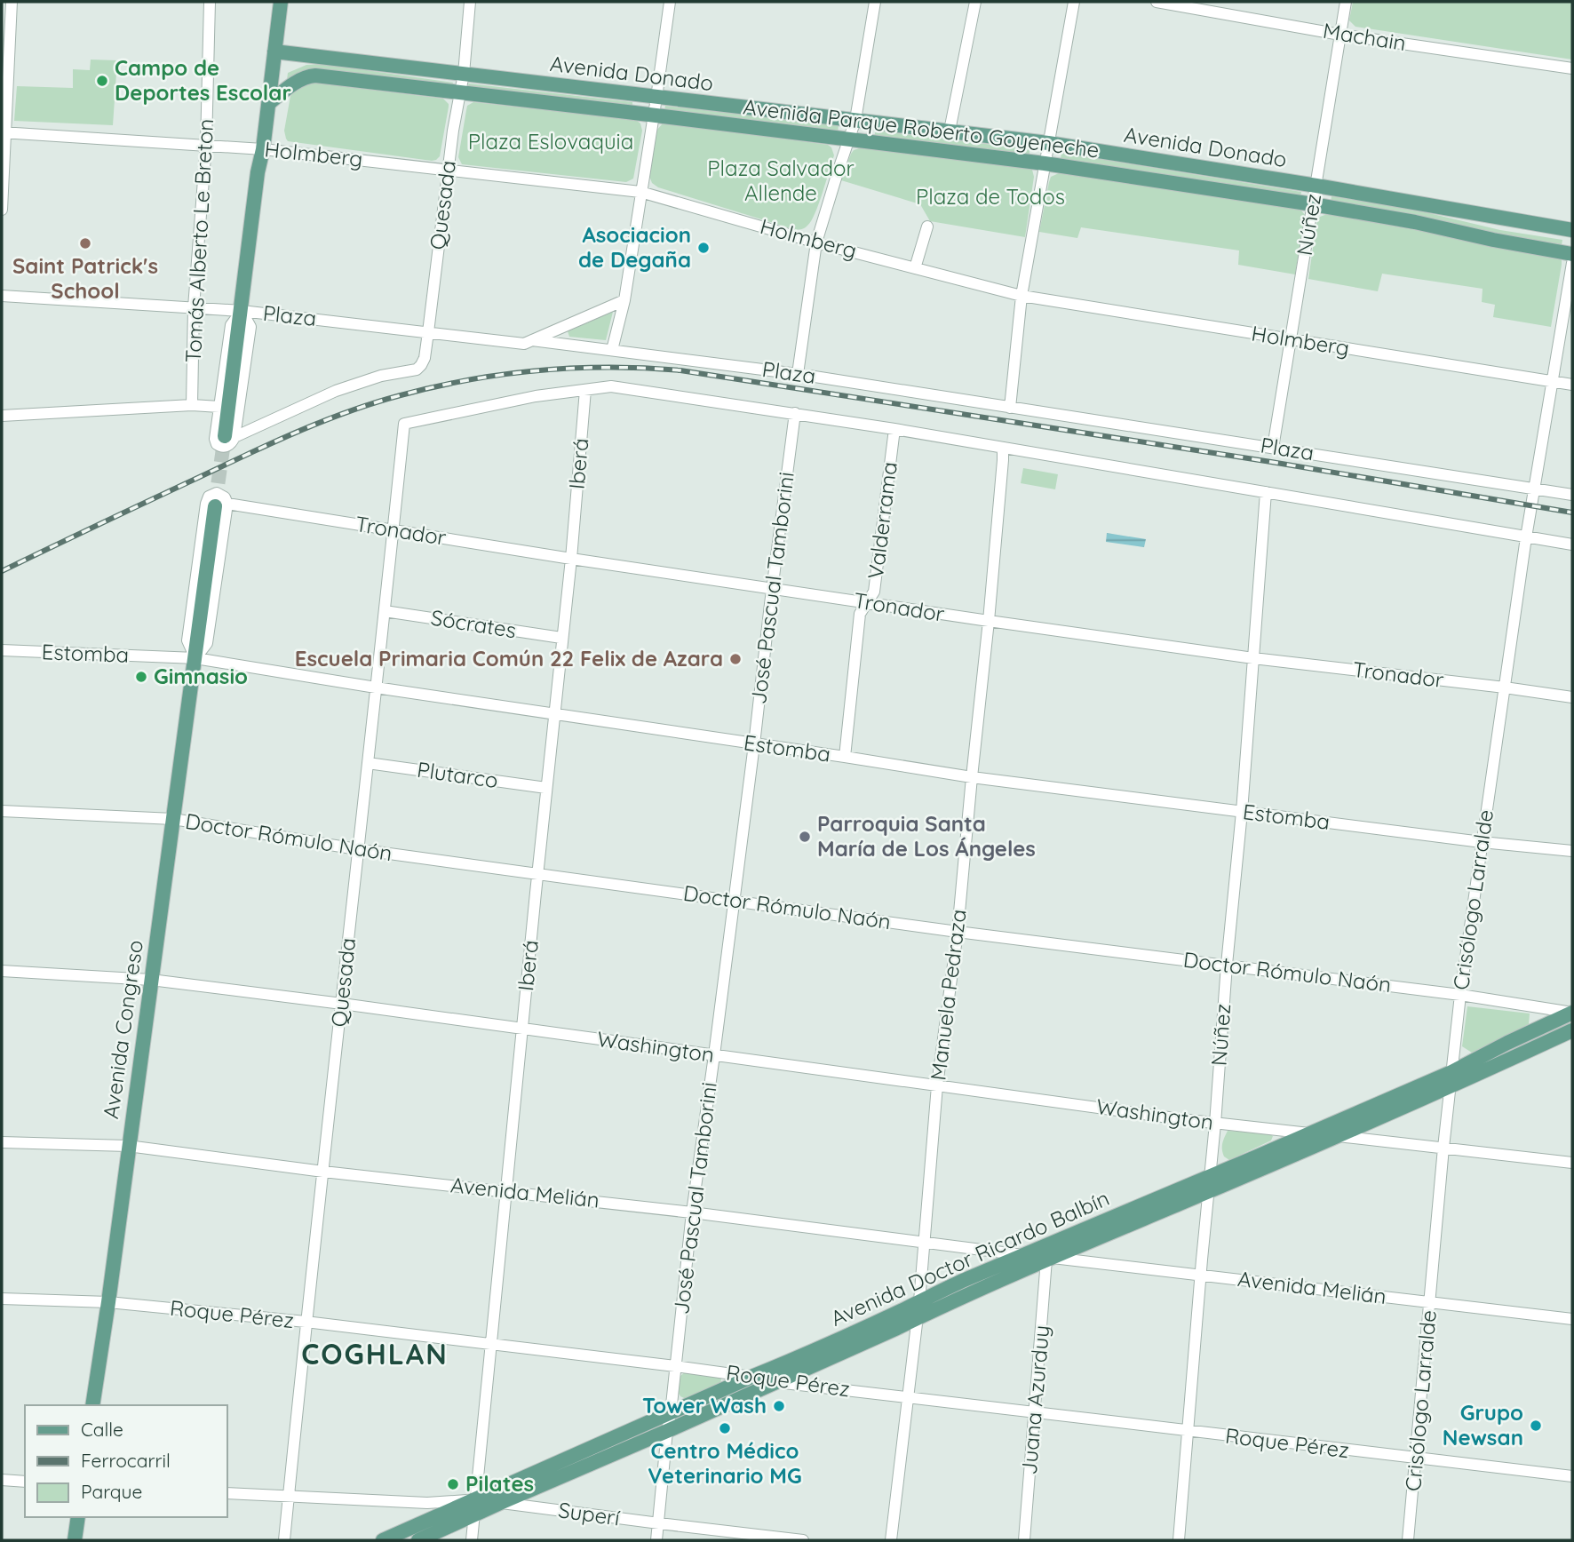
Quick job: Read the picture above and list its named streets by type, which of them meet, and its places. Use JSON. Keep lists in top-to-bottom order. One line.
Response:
{"streets":{"main road":["Avenida Donado","Avenida Parque Roberto Goyeneche","Avenida Congreso","Avenida Doctor Ricardo Balbín"],"street":["Machain","Holmberg","Quesada","Núñez","Tomás Alberto Le Breton","Plaza","Iberá","Valderrama","Tronador","José Pascual Tamborini","Sócrates","Estomba","Plutarco","Doctor Rómulo Naón","Crisólogo Larralde","Manuela Pedraza","Washington","Avenida Melián","Roque Pérez","Juana Azurduy","Superí"]},"crossings":[["Machain","Núñez"],["Avenida Donado","Quesada"],["Avenida Donado","Núñez"],["Avenida Parque Roberto Goyeneche","Quesada"],["Avenida Parque Roberto Goyeneche","Núñez"],["Holmberg","Quesada"],["Holmberg","Núñez"],["Holmberg","Tomás Alberto Le Breton"],["Holmberg","Crisólogo Larralde"],["Quesada","Plaza"],["Quesada","Tronador"],["Quesada","Sócrates"],["Quesada","Estomba"],["Quesada","Plutarco"],["Quesada","Doctor Rómulo Naón"],["Quesada","Washington"],["Quesada","Avenida Melián"],["Quesada","Roque Pérez"],["Quesada","Superí"],["Núñez","Plaza"],["Núñez","Tronador"],["Núñez","Estomba"],["Núñez","Doctor Rómulo Naón"],["Núñez","Washington"],["Núñez","Avenida Melián"],["Núñez","Avenida Doctor Ricardo Balbín"],["Núñez","Roque Pérez"],["Tomás Alberto Le Breton","Plaza"],["Plaza","Iberá"],["Plaza","Valderrama"],["Plaza","José Pascual Tamborini"],["Plaza","Crisólogo Larralde"],["Plaza","Manuela Pedraza"],["Iberá","Tronador"],["Iberá","Sócrates"],["Iberá","Estomba"],["Iberá","Plutarco"],["Iberá","Doctor Rómulo Naón"],["Iberá","Washington"],["Iberá","Avenida Melián"],["Iberá","Avenida Doctor Ricardo Balbín"],["Iberá","Roque Pérez"],["Iberá","Superí"],["Valderrama","Tronador"],["Valderrama","Estomba"],["Tronador","José Pascual Tamborini"],["Tronador","Crisólogo Larralde"],["Tronador","Manuela Pedraza"],["Tronador","Avenida Congreso"],["José Pascual Tamborini","Estomba"],["José Pascual Tamborini","Doctor Rómulo Naón"],["José Pascual Tamborini","Washington"],["José Pascual Tamborini","Avenida Melián"],["José Pascual Tamborini","Avenida Doctor Ricardo Balbín"],["José Pascual Tamborini","Roque Pérez"],["José Pascual Tamborini","Superí"],["Estomba","Crisólogo Larralde"],["Estomba","Manuela Pedraza"],["Estomba","Avenida Congreso"],["Doctor Rómulo Naón","Crisólogo Larralde"],["Doctor Rómulo Naón","Manuela Pedraza"],["Doctor Rómulo Naón","Avenida Congreso"],["Doctor Rómulo Naón","Avenida Doctor Ricardo Balbín"],["Crisólogo Larralde","Avenida Melián"],["Crisólogo Larralde","Avenida Doctor Ricardo Balbín"],["Crisólogo Larralde","Roque Pérez"],["Manuela Pedraza","Washington"],["Manuela Pedraza","Avenida Melián"],["Manuela Pedraza","Avenida Doctor Ricardo Balbín"],["Manuela Pedraza","Roque Pérez"],["Avenida Congreso","Washington"],["Avenida Congreso","Avenida Melián"],["Avenida Congreso","Roque Pérez"],["Washington","Avenida Doctor Ricardo Balbín"],["Avenida Melián","Avenida Doctor Ricardo Balbín"],["Avenida Melián","Juana Azurduy"],["Avenida Doctor Ricardo Balbín","Roque Pérez"],["Avenida Doctor Ricardo Balbín","Juana Azurduy"],["Avenida Doctor Ricardo Balbín","Superí"],["Roque Pérez","Juana Azurduy"]],"districts":["COGHLAN"],"parks":["Plaza Eslovaquia","Plaza Salvador Allende","Plaza de Todos"],"places":["Campo de Deportes Escolar","Saint Patrick's School","Asociacion de Degaña","Escuela Primaria Común 22 Felix de Azara","Gimnasio","Parroquia Santa María de Los Ángeles","Tower Wash","Grupo Newsan","Centro Médico Veterinario MG","Pilates"],"legend":["Calle","Ferrocarril","Parque"]}
